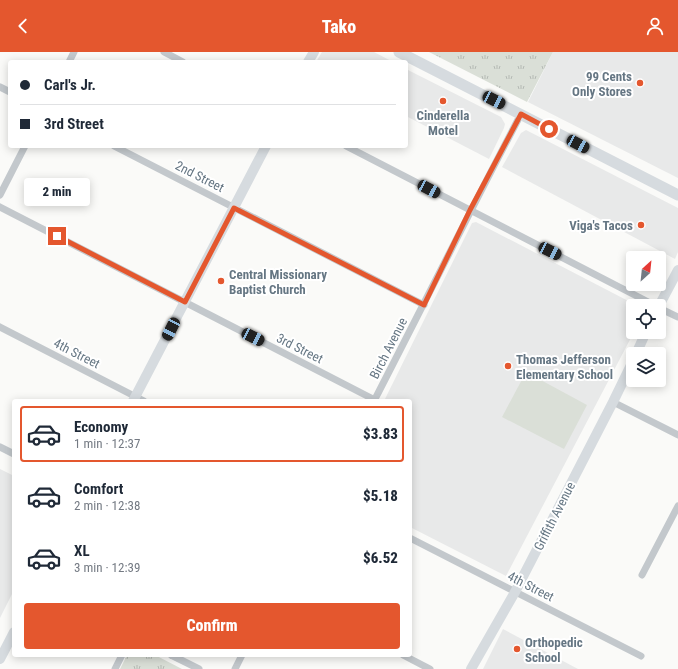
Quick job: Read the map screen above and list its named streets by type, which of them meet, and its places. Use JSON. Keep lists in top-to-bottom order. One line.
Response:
{"streets":{"main road":["Griffith Avenue"],"street":["2nd Street","3rd Street","Birch Avenue","4th Street"]},"crossings":[["2nd Street","Birch Avenue"],["4th Street","Griffith Avenue"]],"places":["99 Cents Only Stores","Cinderella Motel","Viga's Tacos","Central Missionary Baptist Church","Thomas Jefferson Elementary School","Orthopedic School"],"north":"top right","page":{"header":"Tako","banner":["Carl's Jr.","3rd Street"],"bubble":"2 min","list":[{"name":"Economy","note":"1 min · 12:37","value":"$3.83"},{"name":"Comfort","note":"2 min · 12:38","value":"$5.18"},{"name":"XL","note":"3 min · 12:39","value":"$6.52"}],"buttons":"Confirm"}}
